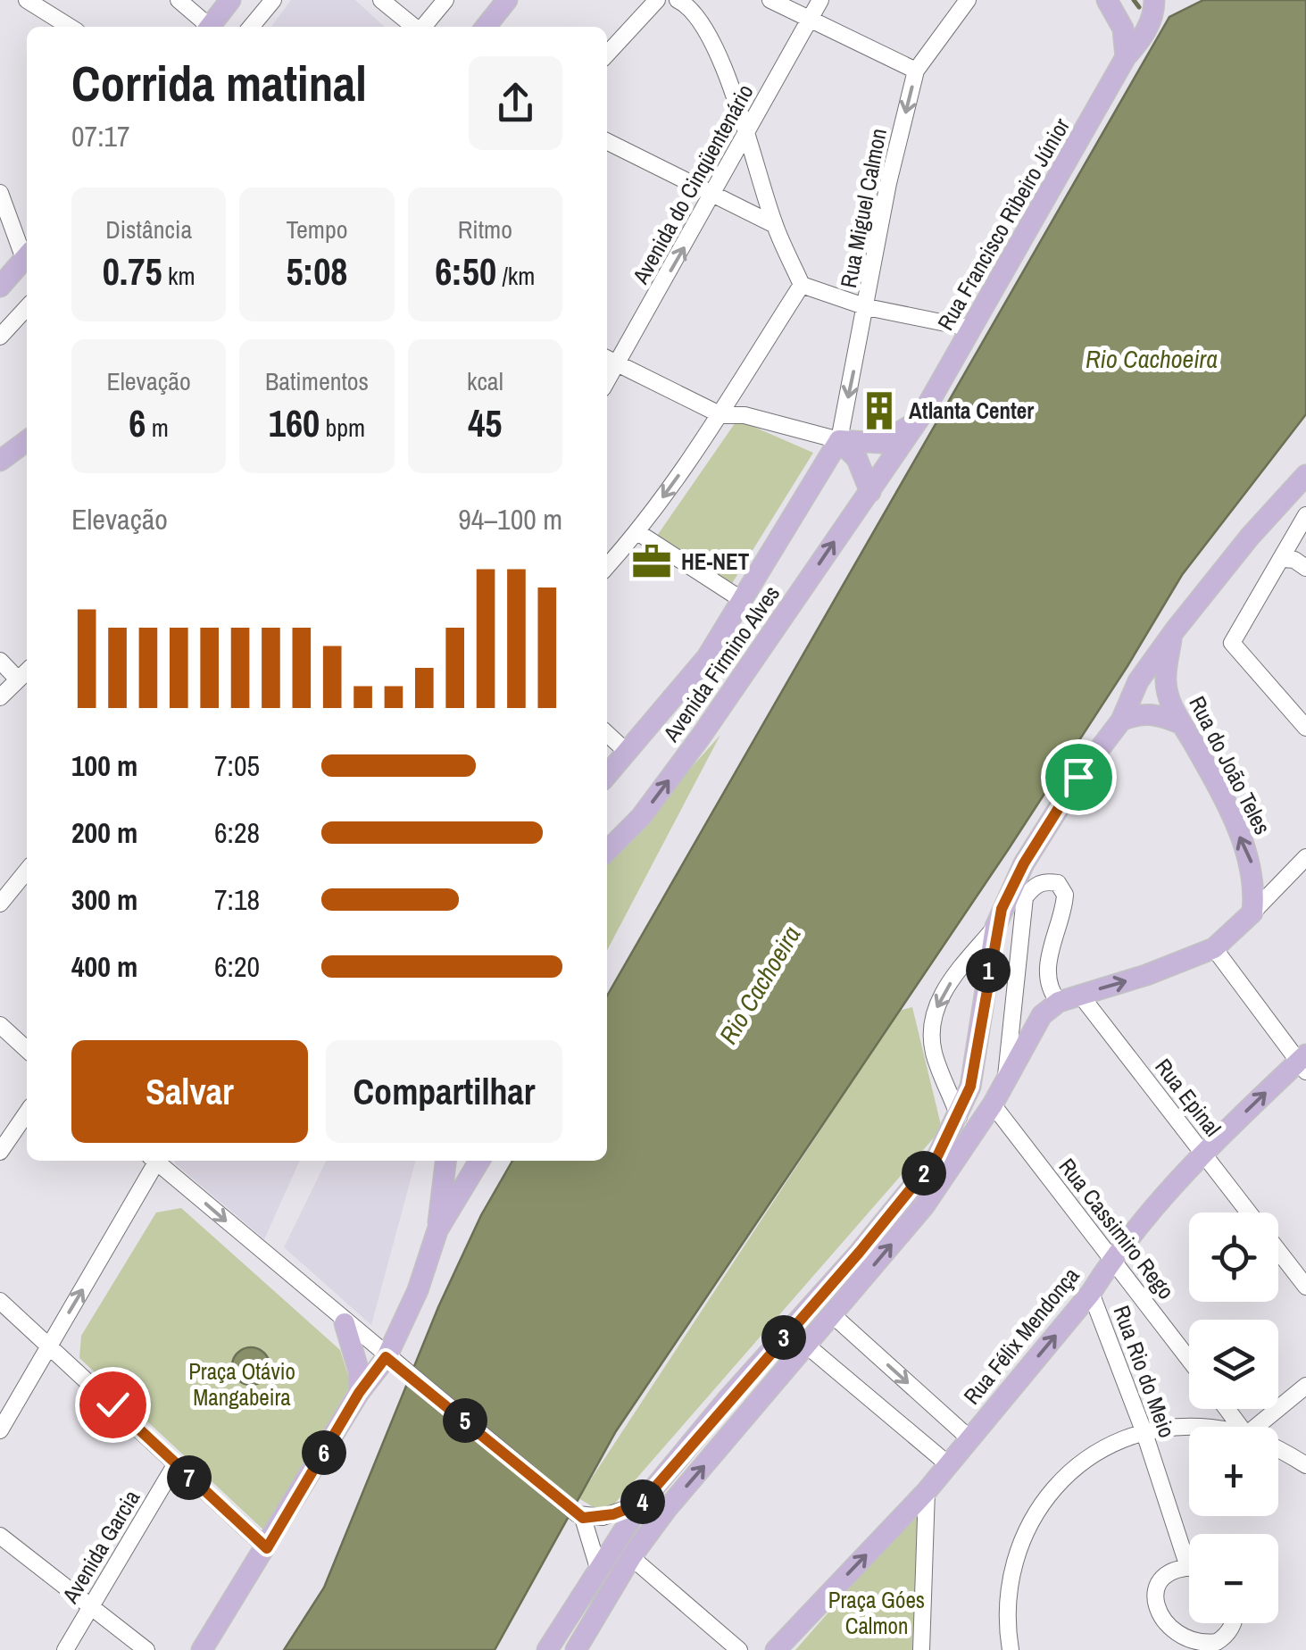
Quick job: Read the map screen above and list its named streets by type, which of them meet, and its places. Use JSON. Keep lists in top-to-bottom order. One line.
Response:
{"streets":{"main road":["Rua Francisco Ribeiro Júnior","Avenida Firmino Alves","Rua do João Teles","Rua Félix Mendonça"],"street":["Avenida do Cinqüentenário","Rua Miguel Calmon","Rua Epinal","Rua Cassimiro Rego","Rua Rio do Meio","Avenida Garcia"]},"crossings":[["Rua Miguel Calmon","Rua Francisco Ribeiro Júnior"],["Rua Miguel Calmon","Avenida Firmino Alves"],["Rua Francisco Ribeiro Júnior","Avenida Firmino Alves"],["Rua Epinal","Rua Félix Mendonça"],["Rua Cassimiro Rego","Rua Félix Mendonça"],["Rua Félix Mendonça","Rua Rio do Meio"]],"one_way":["Rua do João Teles","Rua Félix Mendonça"],"water":["Rio Cachoeira"],"parks":["Praça Otávio Mangabeira","Praça Góes Calmon"],"places":{"building":["Atlanta Center"],"office":["HE-NET"]},"page":{"heading":["Corrida matinal","07:17"],"stats":[["Distância","0.75 km"],["Tempo","5:08"],["Ritmo","6:50 /km"],["Elevação","6 m"],["Batimentos","160 bpm"],["kcal","45"]],"chart":["Elevação","94–100 m"],"list":[{"name":"100 m","note":"7:05"},{"name":"200 m","note":"6:28"},{"name":"300 m","note":"7:18"},{"name":"400 m","note":"6:20"}],"pins":["1","2","3","5","6","7","4"],"buttons":["Salvar","Compartilhar"],"map_buttons":["+","−"]}}
